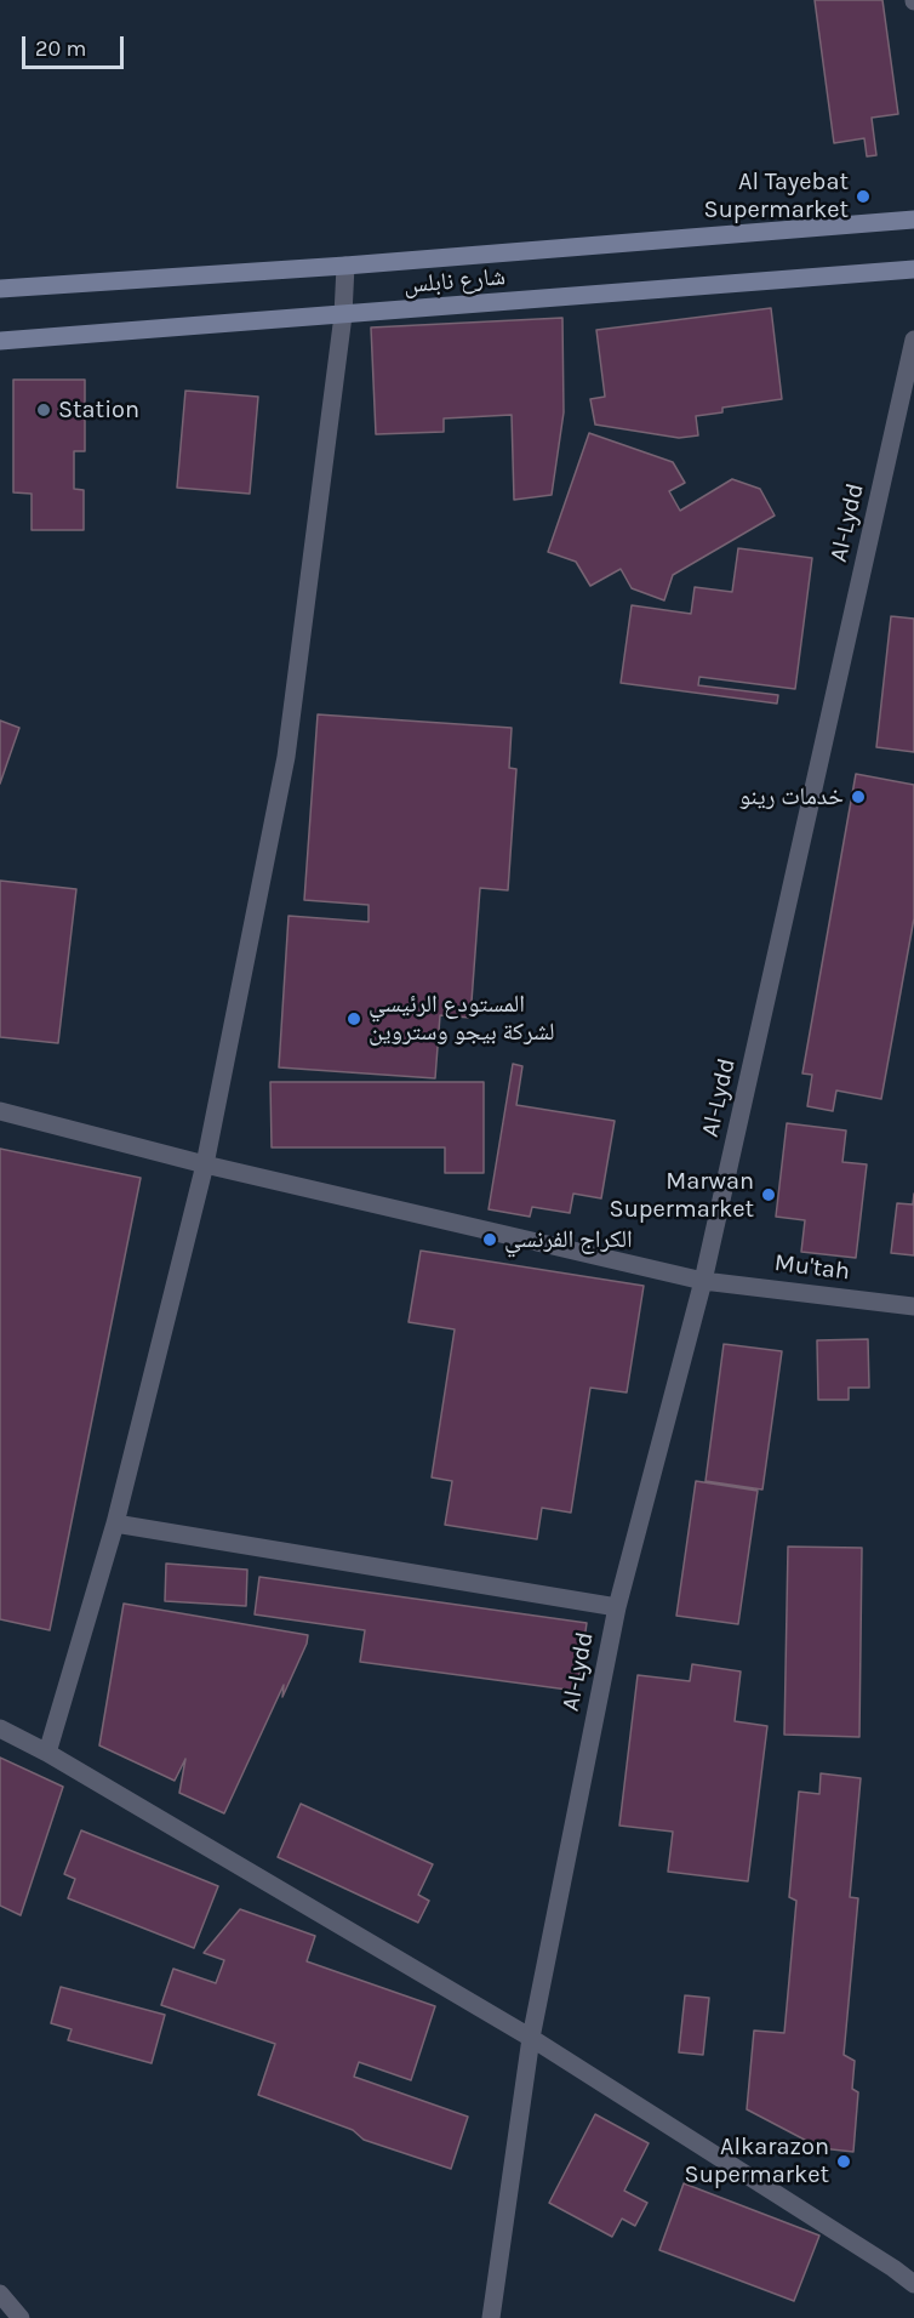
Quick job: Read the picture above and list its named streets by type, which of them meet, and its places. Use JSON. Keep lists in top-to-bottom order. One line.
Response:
{"streets":{"main road":["شارع نابلس"],"street":["Al-Lydd","Mu'tah"]},"crossings":[["Al-Lydd","Mu'tah"]],"places":["Al Tayebat Supermarket","Station","خدمات رينو","المستودع الرئيسي لشركة بيجو وستروين","Marwan Supermarket","الكراج الفرنسي","Alkarazon Supermarket"],"scale_bar":"20 m"}
